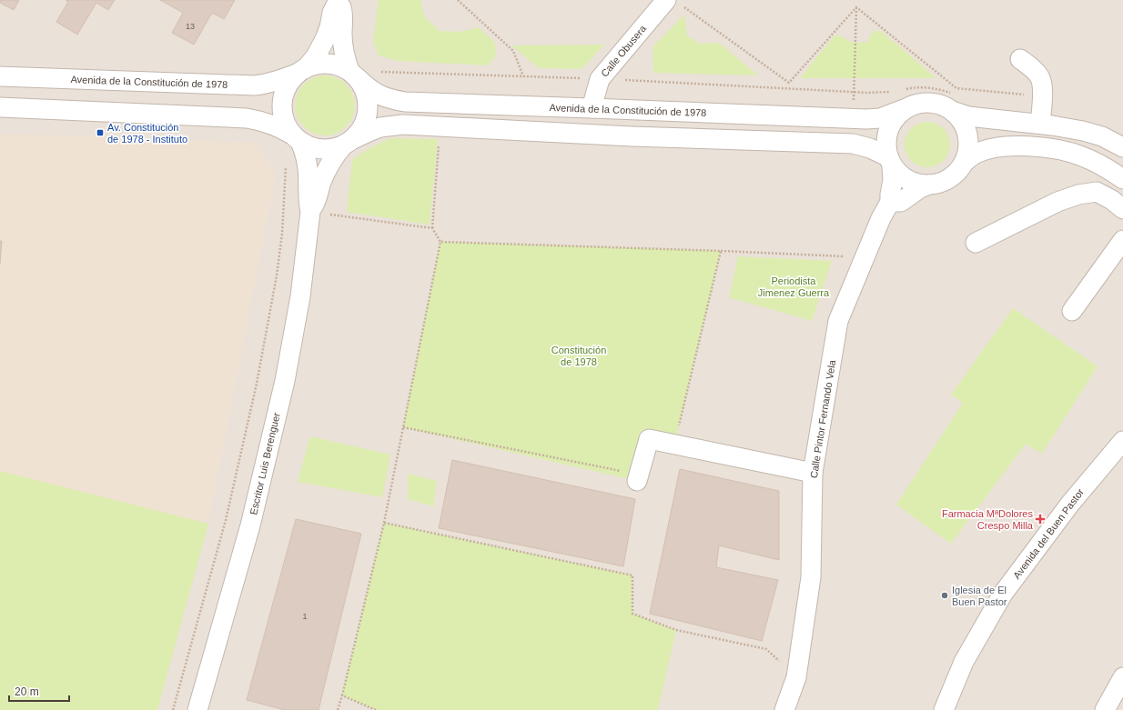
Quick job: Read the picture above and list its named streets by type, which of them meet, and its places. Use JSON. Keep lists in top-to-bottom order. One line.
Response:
{"streets":{"street":["Calle Obusera","Avenida de la Constitución de 1978","Calle Pintor Fernando Vela","Escritor Luis Berenguer","Avenida del Buen Pastor"]},"crossings":[["Calle Obusera","Avenida de la Constitución de 1978"],["Avenida de la Constitución de 1978","Calle Pintor Fernando Vela"],["Avenida de la Constitución de 1978","Escritor Luis Berenguer"]],"parks":["Periodista Jimenez Guerra","Constitución de 1978"],"places":{"transit":["Av. Constitución de 1978 - Instituto"],"health":["Farmacia MªDolores Crespo Milla"],"other":["Iglesia de El Buen Pastor"]},"house_numbers":["13","1"],"scale_bar":"20 m"}
